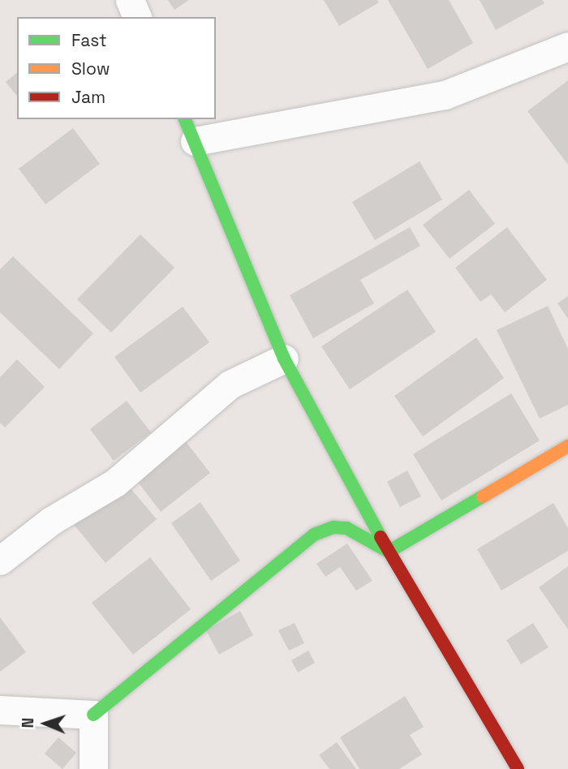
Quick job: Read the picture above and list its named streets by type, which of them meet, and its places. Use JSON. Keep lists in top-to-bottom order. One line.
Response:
{"legend":["Fast","Slow","Jam"],"north":"left"}
